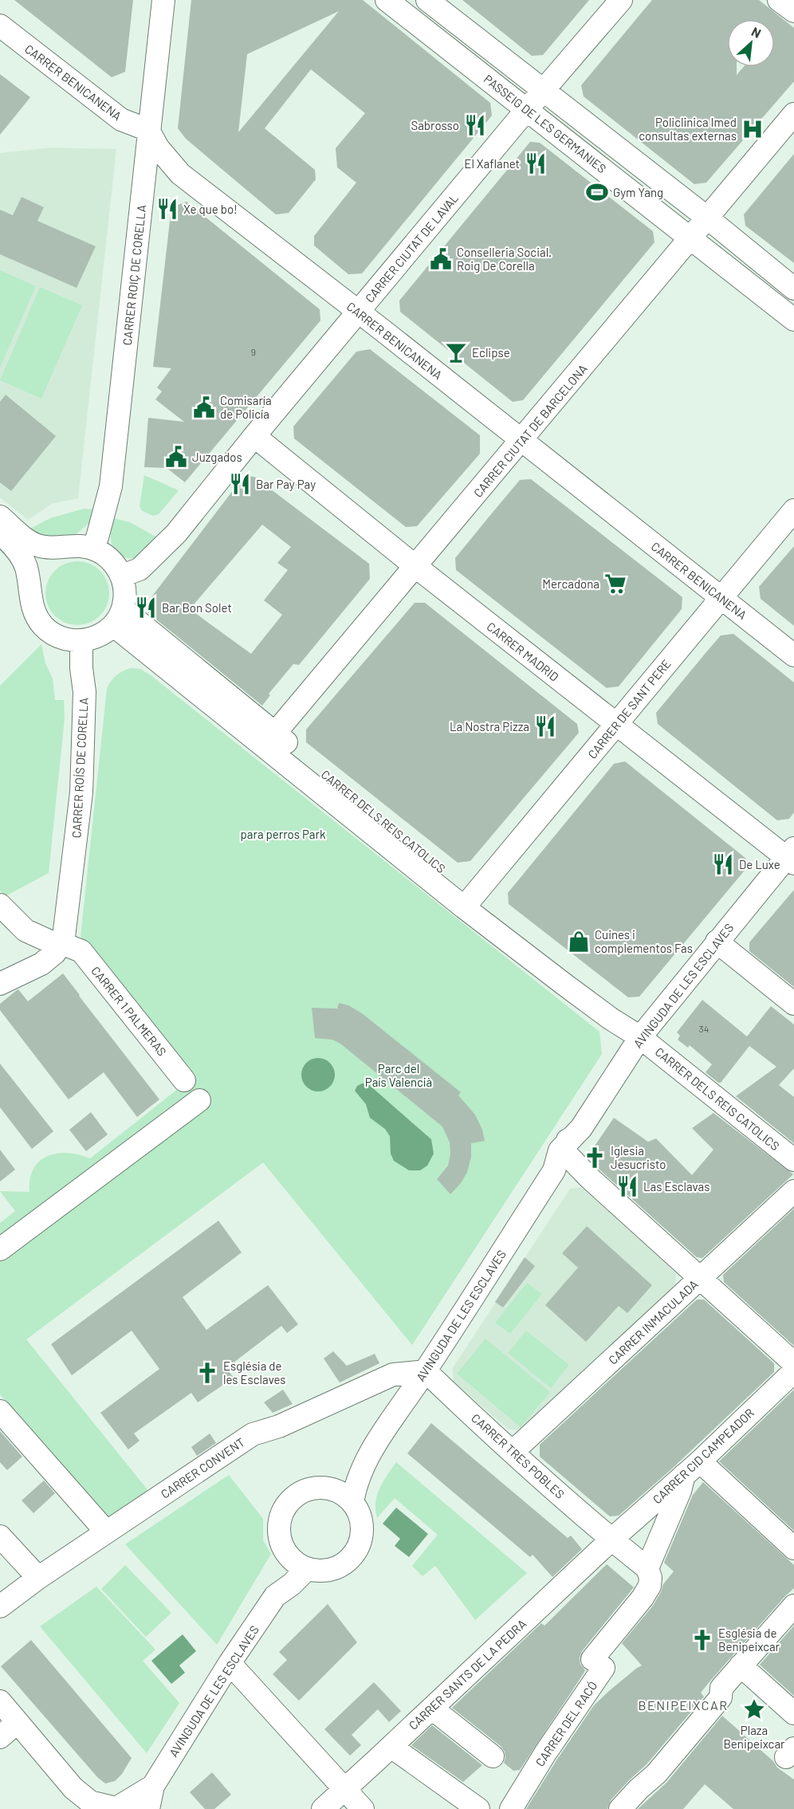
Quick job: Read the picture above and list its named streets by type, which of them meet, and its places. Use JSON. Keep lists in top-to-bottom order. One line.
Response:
{"streets":{"street":["CARRER BENICANENA","PASSEIG DE LES GERMANIES","CARRER CIUTAT DE LAVAL","CARRER ROIÇ DE CORELLA","CARRER CIUTAT DE BARCELONA","CARRER MADRID","CARRER DE SANT PERE","CARRER ROÍS DE CORELLA","CARRER DELS REIS CATOLICS","AVINGUDA DE LES ESCLAVES","CARRER 1 PALMERAS","CARRER INMACULADA","CARRER TRES POBLES","CARRER CID CAMPEADOR","CARRER CONVENT","CARRER SANTS DE LA PEDRA","CARRER DEL RACÓ"]},"crossings":[["CARRER BENICANENA","CARRER CIUTAT DE LAVAL"],["CARRER BENICANENA","CARRER ROIÇ DE CORELLA"],["CARRER BENICANENA","CARRER CIUTAT DE BARCELONA"],["CARRER BENICANENA","CARRER DE SANT PERE"],["PASSEIG DE LES GERMANIES","CARRER CIUTAT DE LAVAL"],["PASSEIG DE LES GERMANIES","CARRER CIUTAT DE BARCELONA"],["CARRER CIUTAT DE LAVAL","CARRER ROIÇ DE CORELLA"],["CARRER CIUTAT DE LAVAL","CARRER MADRID"],["CARRER CIUTAT DE LAVAL","CARRER ROÍS DE CORELLA"],["CARRER CIUTAT DE LAVAL","CARRER DELS REIS CATOLICS"],["CARRER ROIÇ DE CORELLA","CARRER ROÍS DE CORELLA"],["CARRER ROIÇ DE CORELLA","CARRER DELS REIS CATOLICS"],["CARRER CIUTAT DE BARCELONA","CARRER MADRID"],["CARRER CIUTAT DE BARCELONA","CARRER DELS REIS CATOLICS"],["CARRER MADRID","CARRER DE SANT PERE"],["CARRER MADRID","AVINGUDA DE LES ESCLAVES"],["CARRER DE SANT PERE","CARRER DELS REIS CATOLICS"],["CARRER ROÍS DE CORELLA","CARRER DELS REIS CATOLICS"],["CARRER ROÍS DE CORELLA","CARRER 1 PALMERAS"],["CARRER DELS REIS CATOLICS","AVINGUDA DE LES ESCLAVES"],["AVINGUDA DE LES ESCLAVES","CARRER TRES POBLES"],["AVINGUDA DE LES ESCLAVES","CARRER CONVENT"],["CARRER INMACULADA","CARRER TRES POBLES"],["CARRER TRES POBLES","CARRER CID CAMPEADOR"],["CARRER TRES POBLES","CARRER CONVENT"],["CARRER TRES POBLES","CARRER SANTS DE LA PEDRA"],["CARRER CID CAMPEADOR","CARRER SANTS DE LA PEDRA"],["CARRER CID CAMPEADOR","CARRER DEL RACÓ"]],"districts":["BENIPEIXCAR"],"parks":["para perros Park","Parc del País Valencià"],"places":{"restaurant":["Sabrosso","El Xaflanet","Xe que bo!","Bar Pay Pay","Bar Bon Solet","La Nostra Pizza","De Luxe","Las Esclavas"],"hospital":["Policlinica Imed consultas externas"],"sports":["Gym Yang"],"public building":["Conselleria Social. Roig De Corella","Comisaría de Policía","Juzgados"],"bar":["Eclipse"],"supermarket":["Mercadona"],"shop":["Cuines i complementos Fas"],"church":["Iglesia Jesucristo","Església de les Esclaves","Església de Benipeixcar"],"place":["Plaza Benipeixcar"]},"house_numbers":["9","34"],"north":"top right"}
